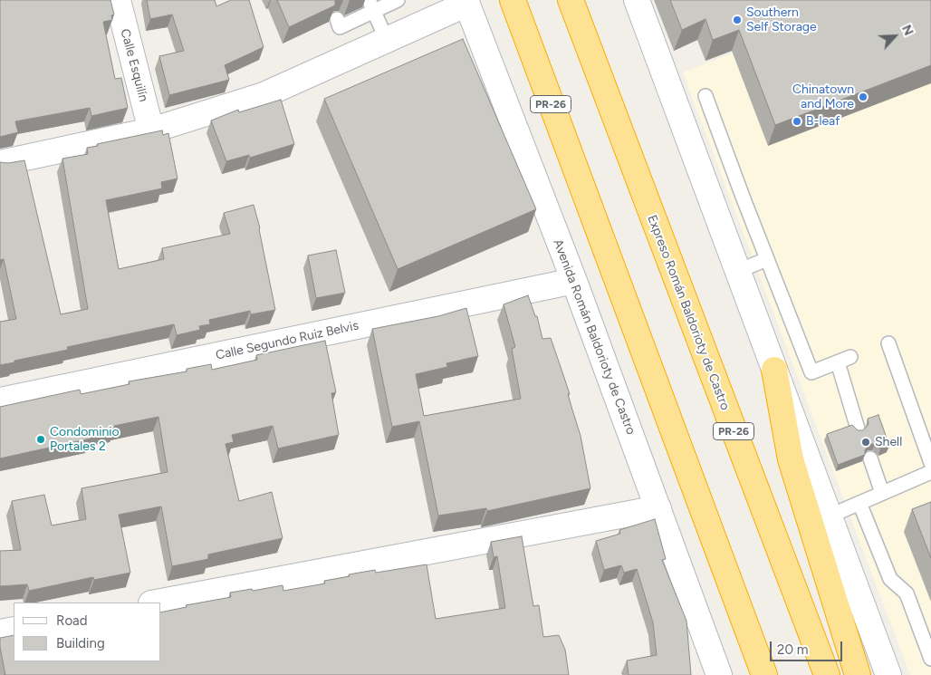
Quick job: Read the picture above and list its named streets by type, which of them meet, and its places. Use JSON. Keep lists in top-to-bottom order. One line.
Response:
{"streets":{"highway":["PR-26","Expreso Román Baldorioty de Castro"],"street":["Calle Esquilín","Avenida Román Baldorioty de Castro","Calle Segundo Ruiz Belvis"]},"crossings":[["Avenida Román Baldorioty de Castro","Calle Segundo Ruiz Belvis"]],"places":["Southern Self Storage","Chinatown and More","B-leaf","Condominio Portales 2","Shell"],"legend":["Road","Building"],"scale_bar":"20 m","north":"top right"}
